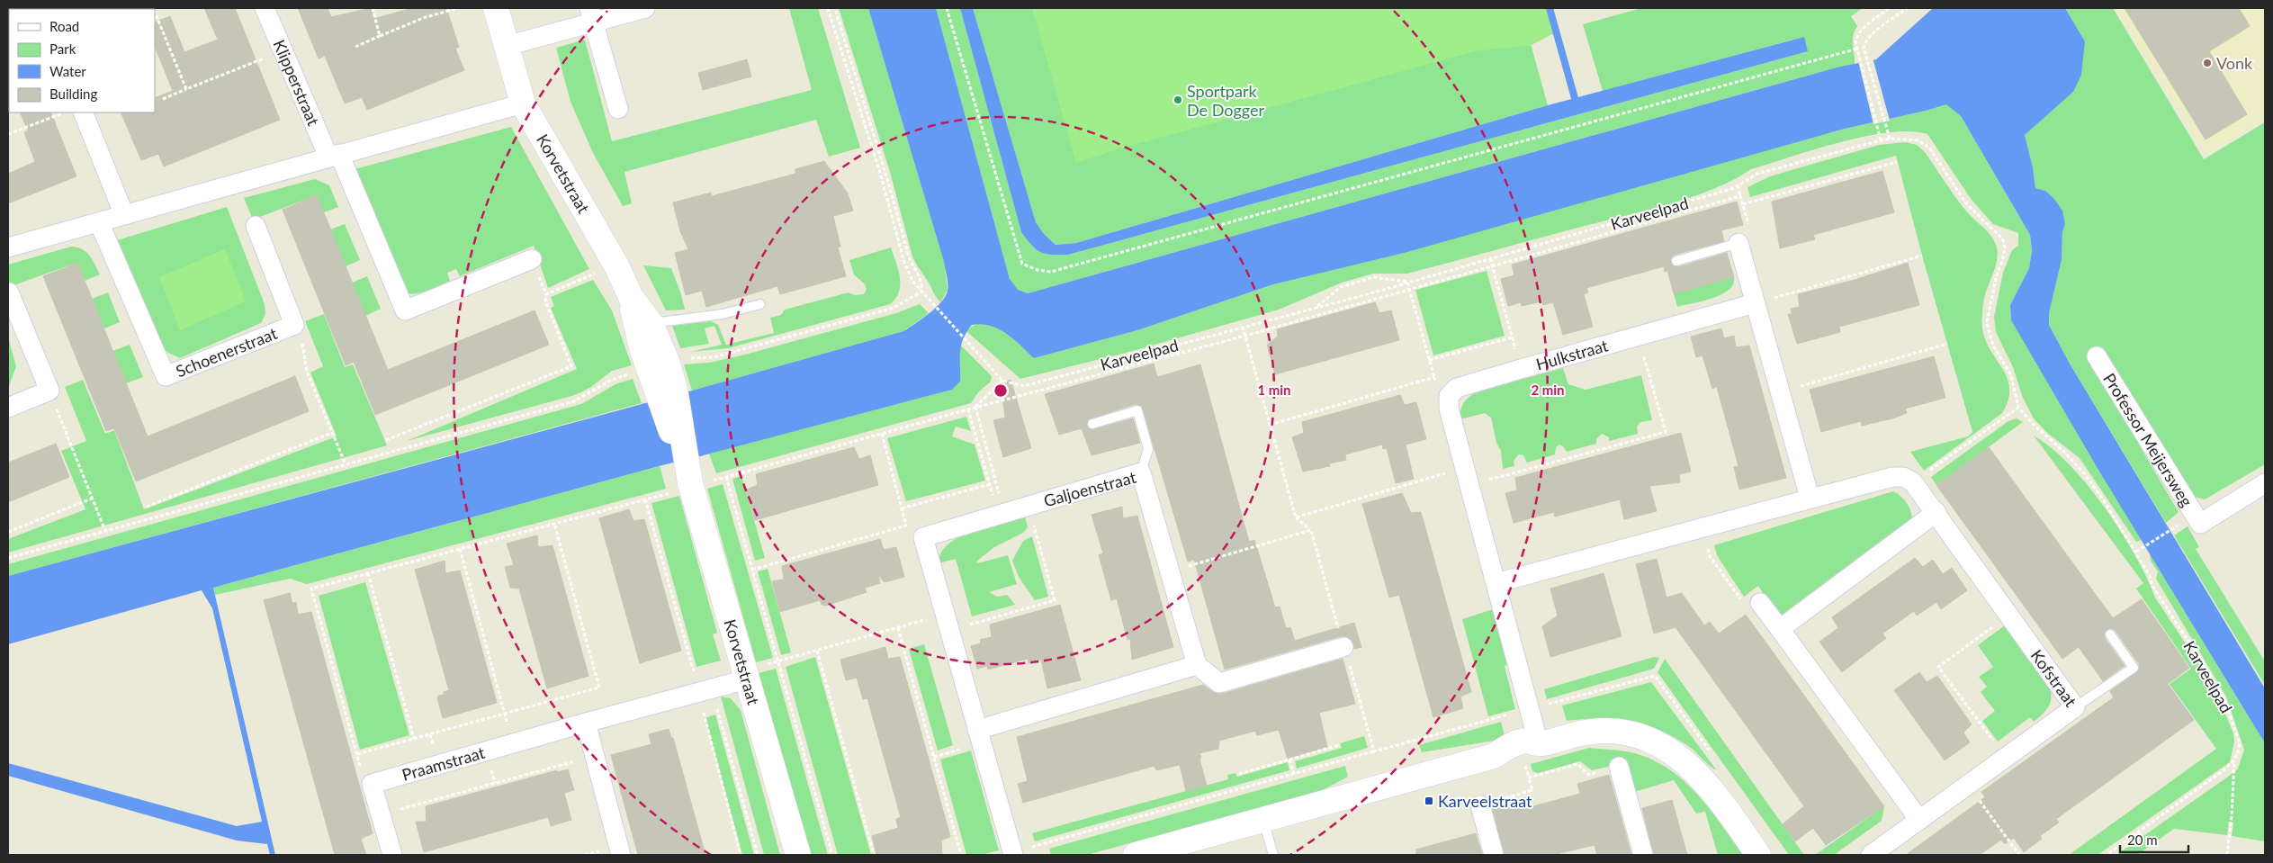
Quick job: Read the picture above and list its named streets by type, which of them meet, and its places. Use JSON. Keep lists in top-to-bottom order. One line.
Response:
{"streets":{"street":["Klipperstraat","Korvetstraat","Schoenerstraat","Hulkstraat","Professor Meijersweg","Galjoenstraat","Kofstraat","Praamstraat"],"path":["Karveelpad"]},"crossings":[["Korvetstraat","Praamstraat"]],"places":{"other":["Vonk","Sportpark De Dogger"],"transit":["Karveelstraat"]},"legend":["Road","Park","Water","Building"],"scale_bar":"20 m","rings":["1 min","2 min"]}
